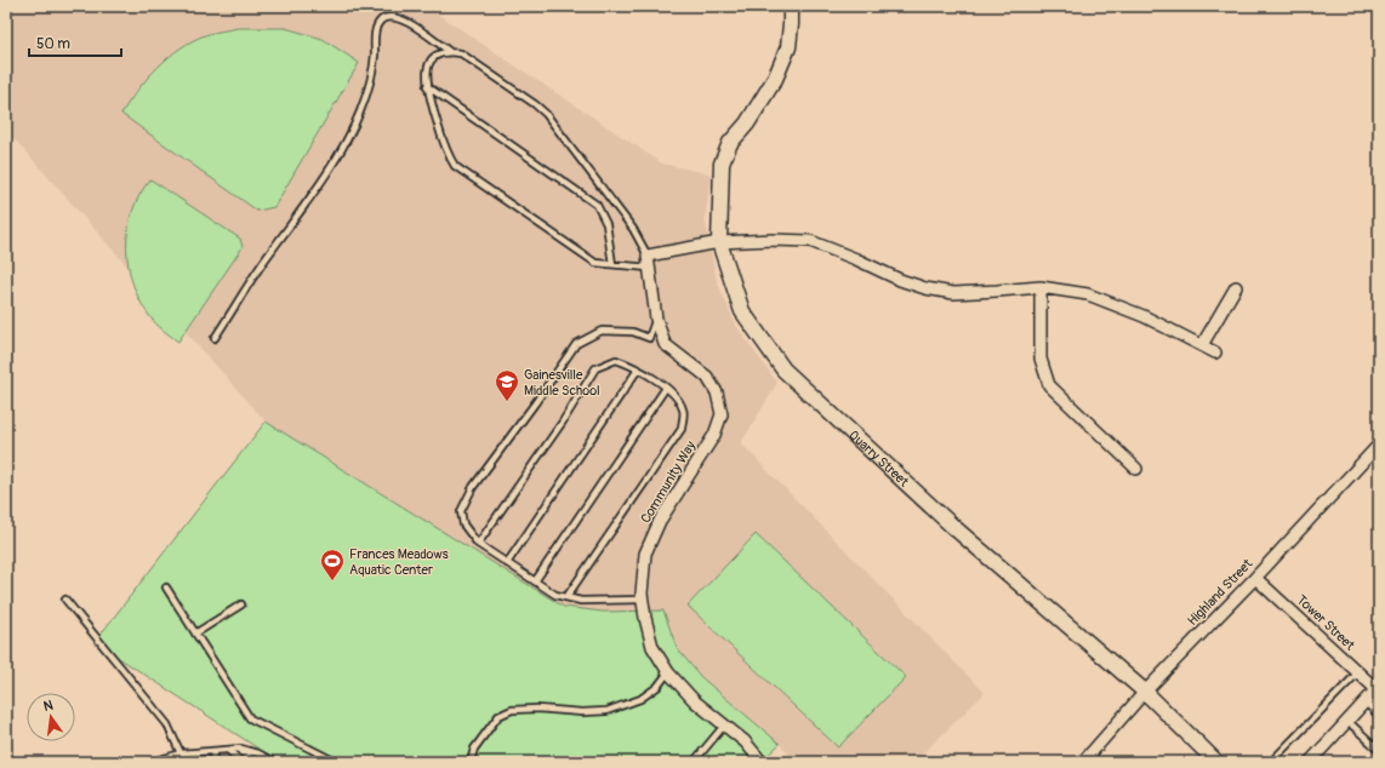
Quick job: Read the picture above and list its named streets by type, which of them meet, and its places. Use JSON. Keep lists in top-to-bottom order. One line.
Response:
{"streets":{"street":["Quarry Street","Community Way","Highland Street","Tower Street"]},"crossings":[["Quarry Street","Highland Street"],["Highland Street","Tower Street"]],"places":{"school or university":["Gainesville Middle School"],"sports":["Frances Meadows Aquatic Center"]},"scale_bar":"50 m","north":"top"}
